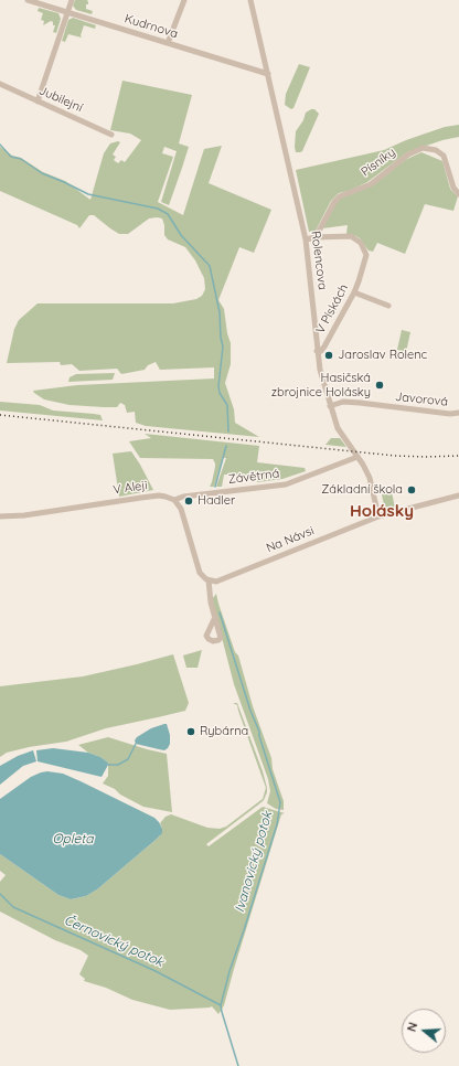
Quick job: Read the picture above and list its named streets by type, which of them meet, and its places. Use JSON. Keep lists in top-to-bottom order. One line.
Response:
{"streets":{"street":["Kudrnova","Jubilejní","Písníky","Rolencova","V Pískách","Javorová","Závětrná","V Aleji","Na Návsi"]},"crossings":[["Kudrnova","Rolencova"],["Písníky","V Pískách"],["Rolencova","V Pískách"],["Rolencova","Javorová"],["Rolencova","Závětrná"],["Rolencova","Na Návsi"],["Závětrná","V Aleji"]],"districts":["Holásky"],"water":["Opleta","Ivanovický potok","Černovický potok"],"places":["Jaroslav Rolenc","Hasičská zbrojnice Holásky","Základní škola","Hadler","Rybárna"],"north":"left"}
